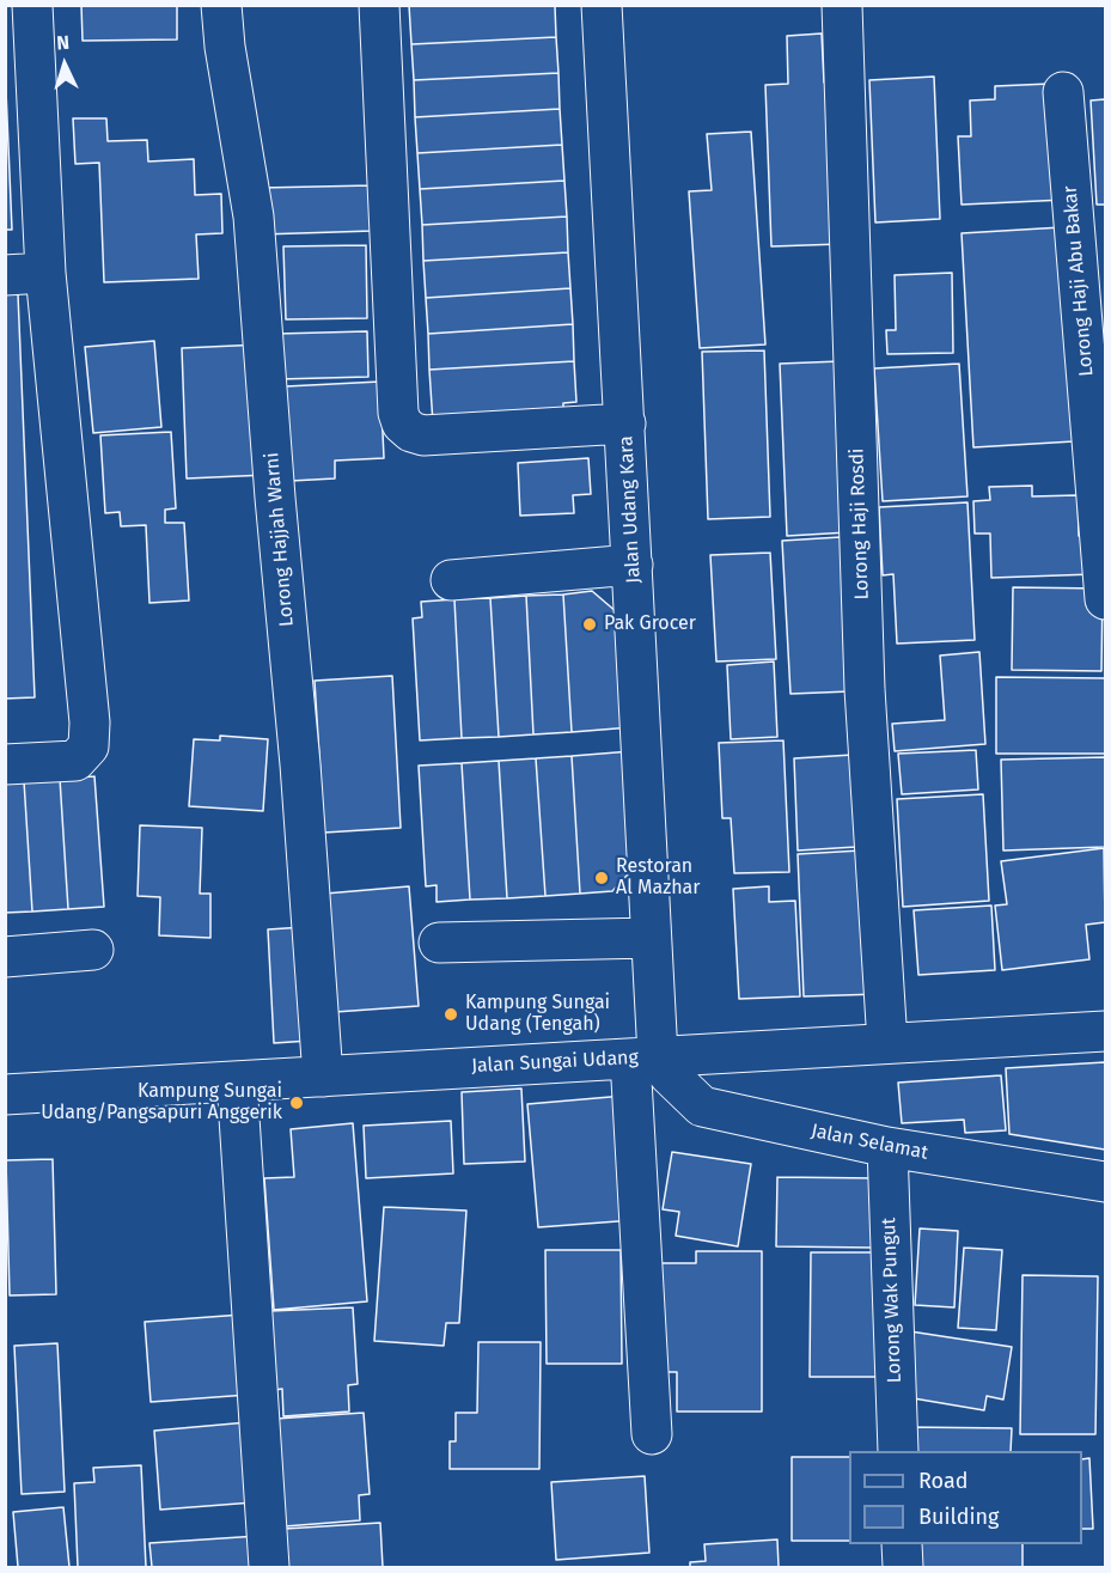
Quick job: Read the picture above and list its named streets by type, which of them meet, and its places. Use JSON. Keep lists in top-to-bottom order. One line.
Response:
{"streets":{"street":["Lorong Haji Abu Bakar","Jalan Udang Kara","Lorong Haji Rosdi","Lorong Hajjah Warni","Jalan Sungai Udang","Jalan Selamat","Lorong Wak Pungut"]},"crossings":[["Jalan Udang Kara","Jalan Sungai Udang"],["Jalan Udang Kara","Jalan Selamat"],["Lorong Haji Rosdi","Jalan Sungai Udang"],["Lorong Hajjah Warni","Jalan Sungai Udang"],["Jalan Sungai Udang","Jalan Selamat"],["Jalan Selamat","Lorong Wak Pungut"]],"places":["Pak Grocer","Restoran Al Mazhar","Kampung Sungai Udang (Tengah)","Kampung Sungai Udang/Pangsapuri Anggerik"],"legend":["Road","Building"],"north":"top"}
